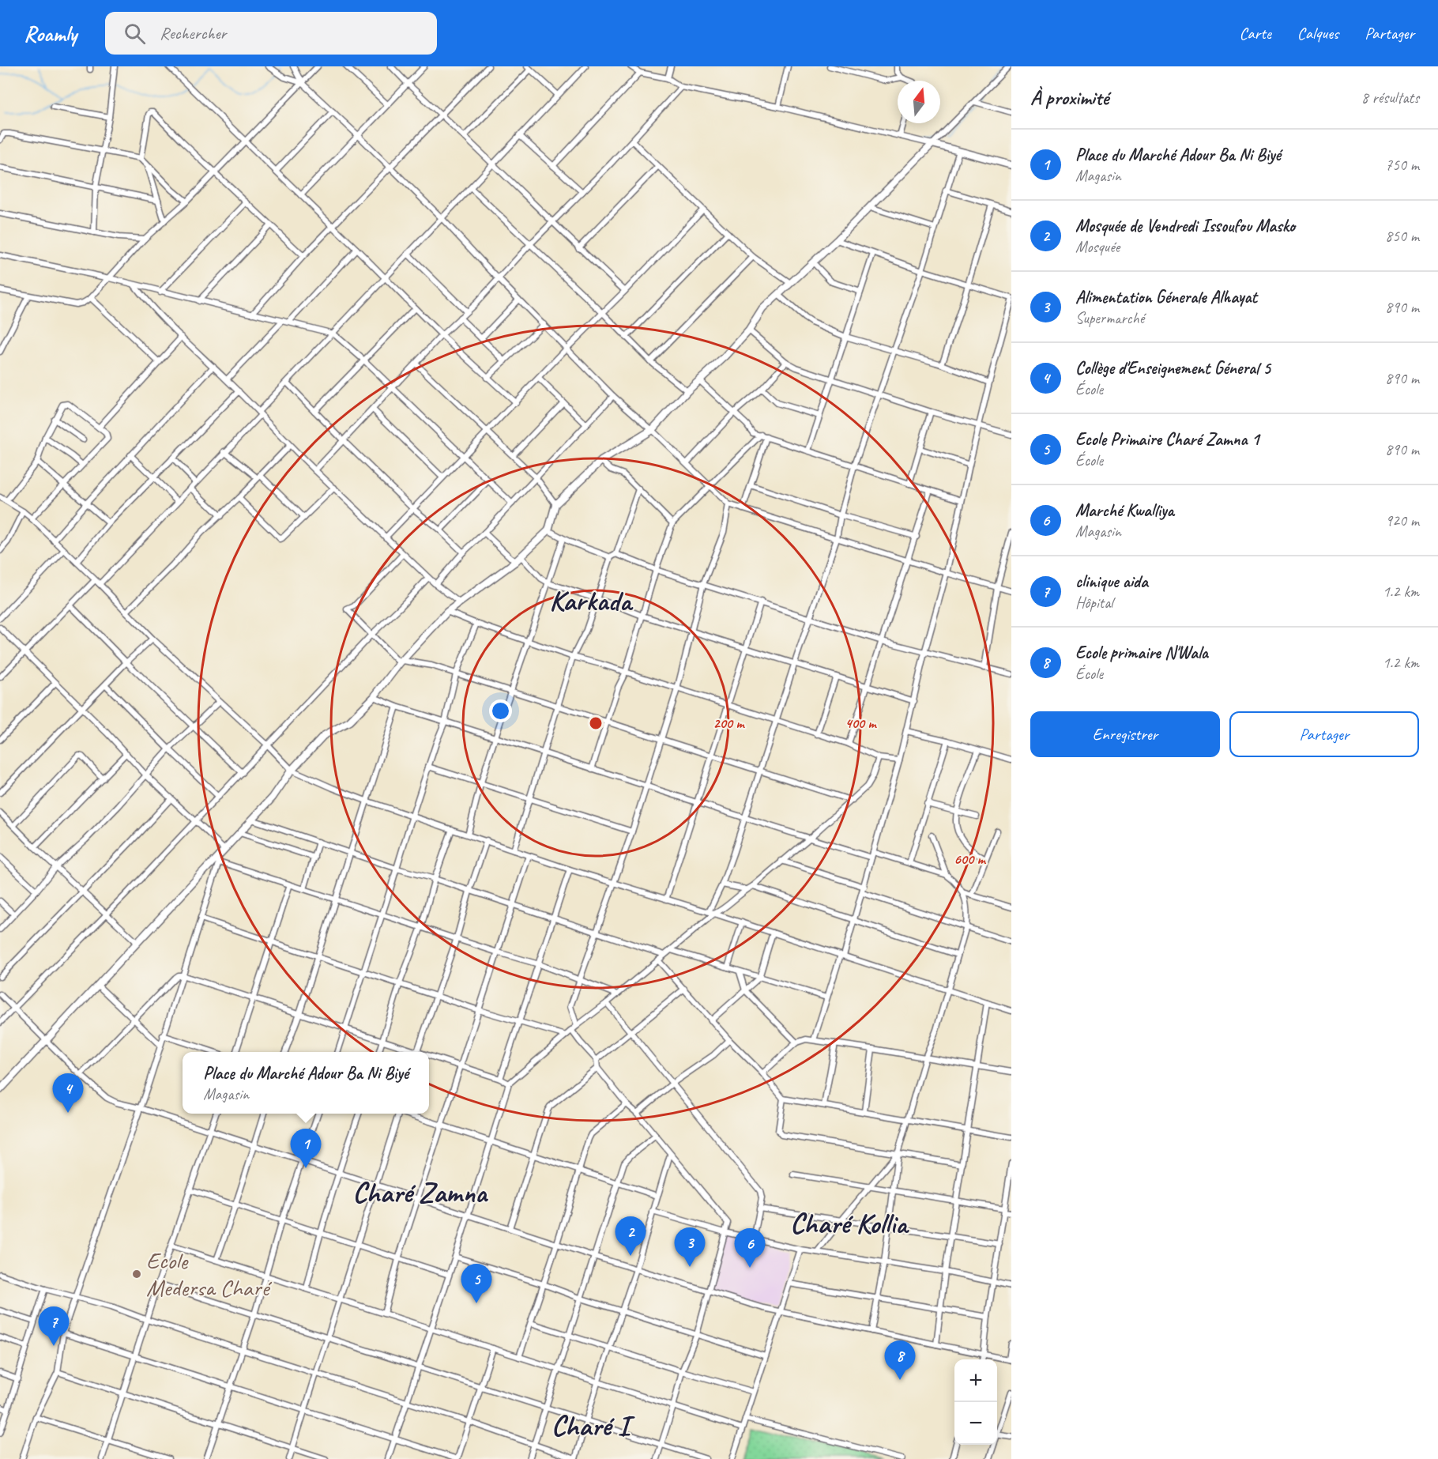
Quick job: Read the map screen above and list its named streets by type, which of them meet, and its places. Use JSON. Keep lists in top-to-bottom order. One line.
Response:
{"districts":["Karkada","Charé Zamna","Charé Kollia","Charé I"],"places":["Ecole Medersa Charé"],"north":"top","page":{"header":"Roamly","search":"Rechercher","nav":["Carte","Calques","Partager"],"heading":["À proximité","8 résultats"],"list":[{"mark":"1","name":"Place du Marché Adour Ba Ni Biyé","note":"Magasin","value":"750 m"},{"mark":"2","name":"Mosquée de Vendredi Issoufou Masko","note":"Mosquée","value":"850 m"},{"mark":"3","name":"Alimentation Génerale Alhayat","note":"Supermarché","value":"890 m"},{"mark":"4","name":"Collège d'Enseignement Géneral 5","note":"École","value":"890 m"},{"mark":"5","name":"Ecole Primaire Charé Zamna 1","note":"École","value":"890 m"},{"mark":"6","name":"Marché Kwalliya","note":"Magasin","value":"920 m"},{"mark":"7","name":"clinique aida","note":"Hôpital","value":"1.2 km"},{"mark":"8","name":"Ecole primaire N'Wala","note":"École","value":"1.2 km"}],"buttons":["Enregistrer","Partager"],"popup":["Place du Marché Adour Ba Ni Biyé","Magasin"],"pins":["4","1","2","3","6","5","7","8"],"map_buttons":["+","−"]},"rings":["200 m","400 m","600 m"]}
